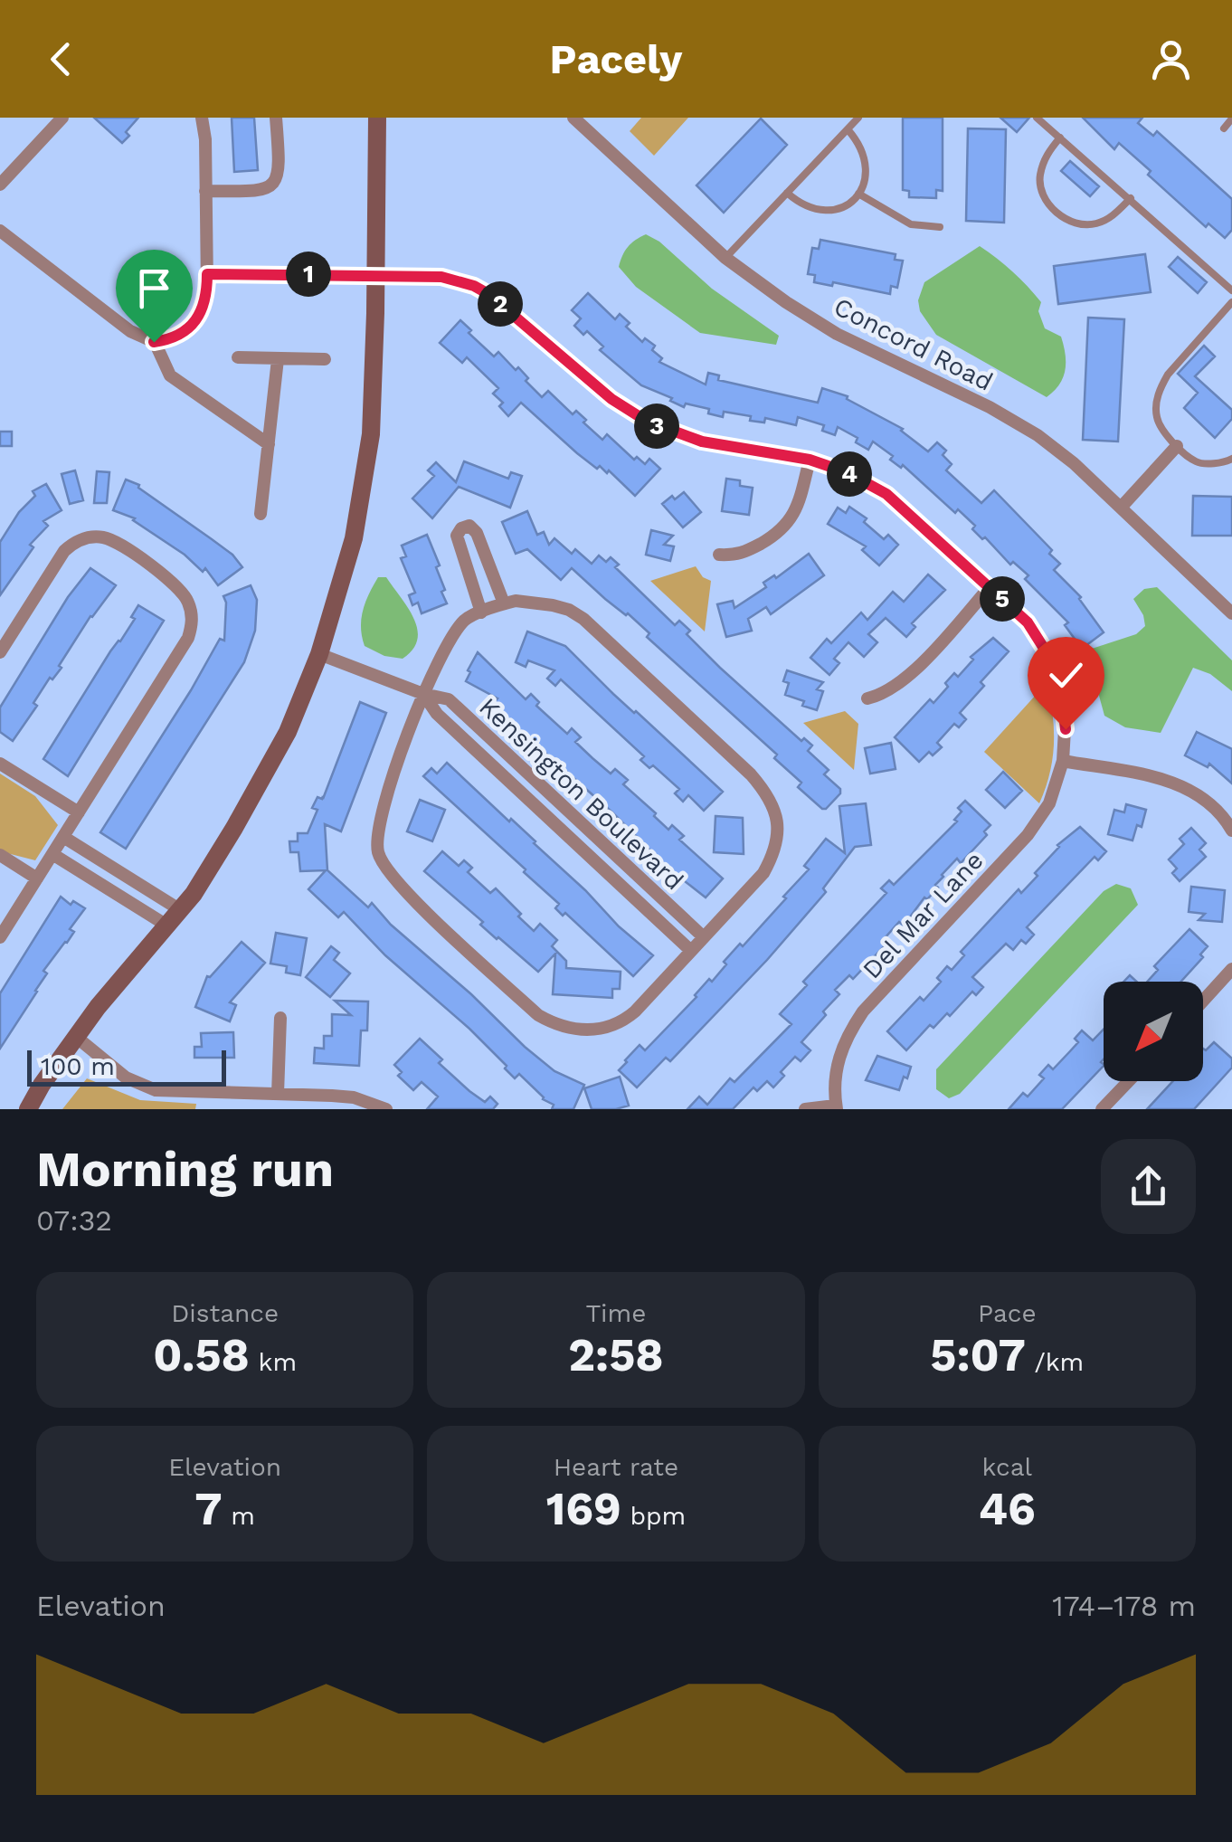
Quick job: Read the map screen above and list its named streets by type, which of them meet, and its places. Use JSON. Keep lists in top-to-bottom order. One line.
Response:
{"streets":{"street":["Concord Road","Kensington Boulevard","Del Mar Lane"]},"scale_bar":"100 m","north":"bottom left","page":{"header":"Pacely","pins":["1","2","3","4","5"],"scale":"100 m","heading":["Morning run","07:32"],"stats":[["Distance","0.58 km"],["Time","2:58"],["Pace","5:07 /km"],["Elevation","7 m"],["Heart rate","169 bpm"],["kcal","46"]],"chart":["Elevation","174–178 m"]}}
